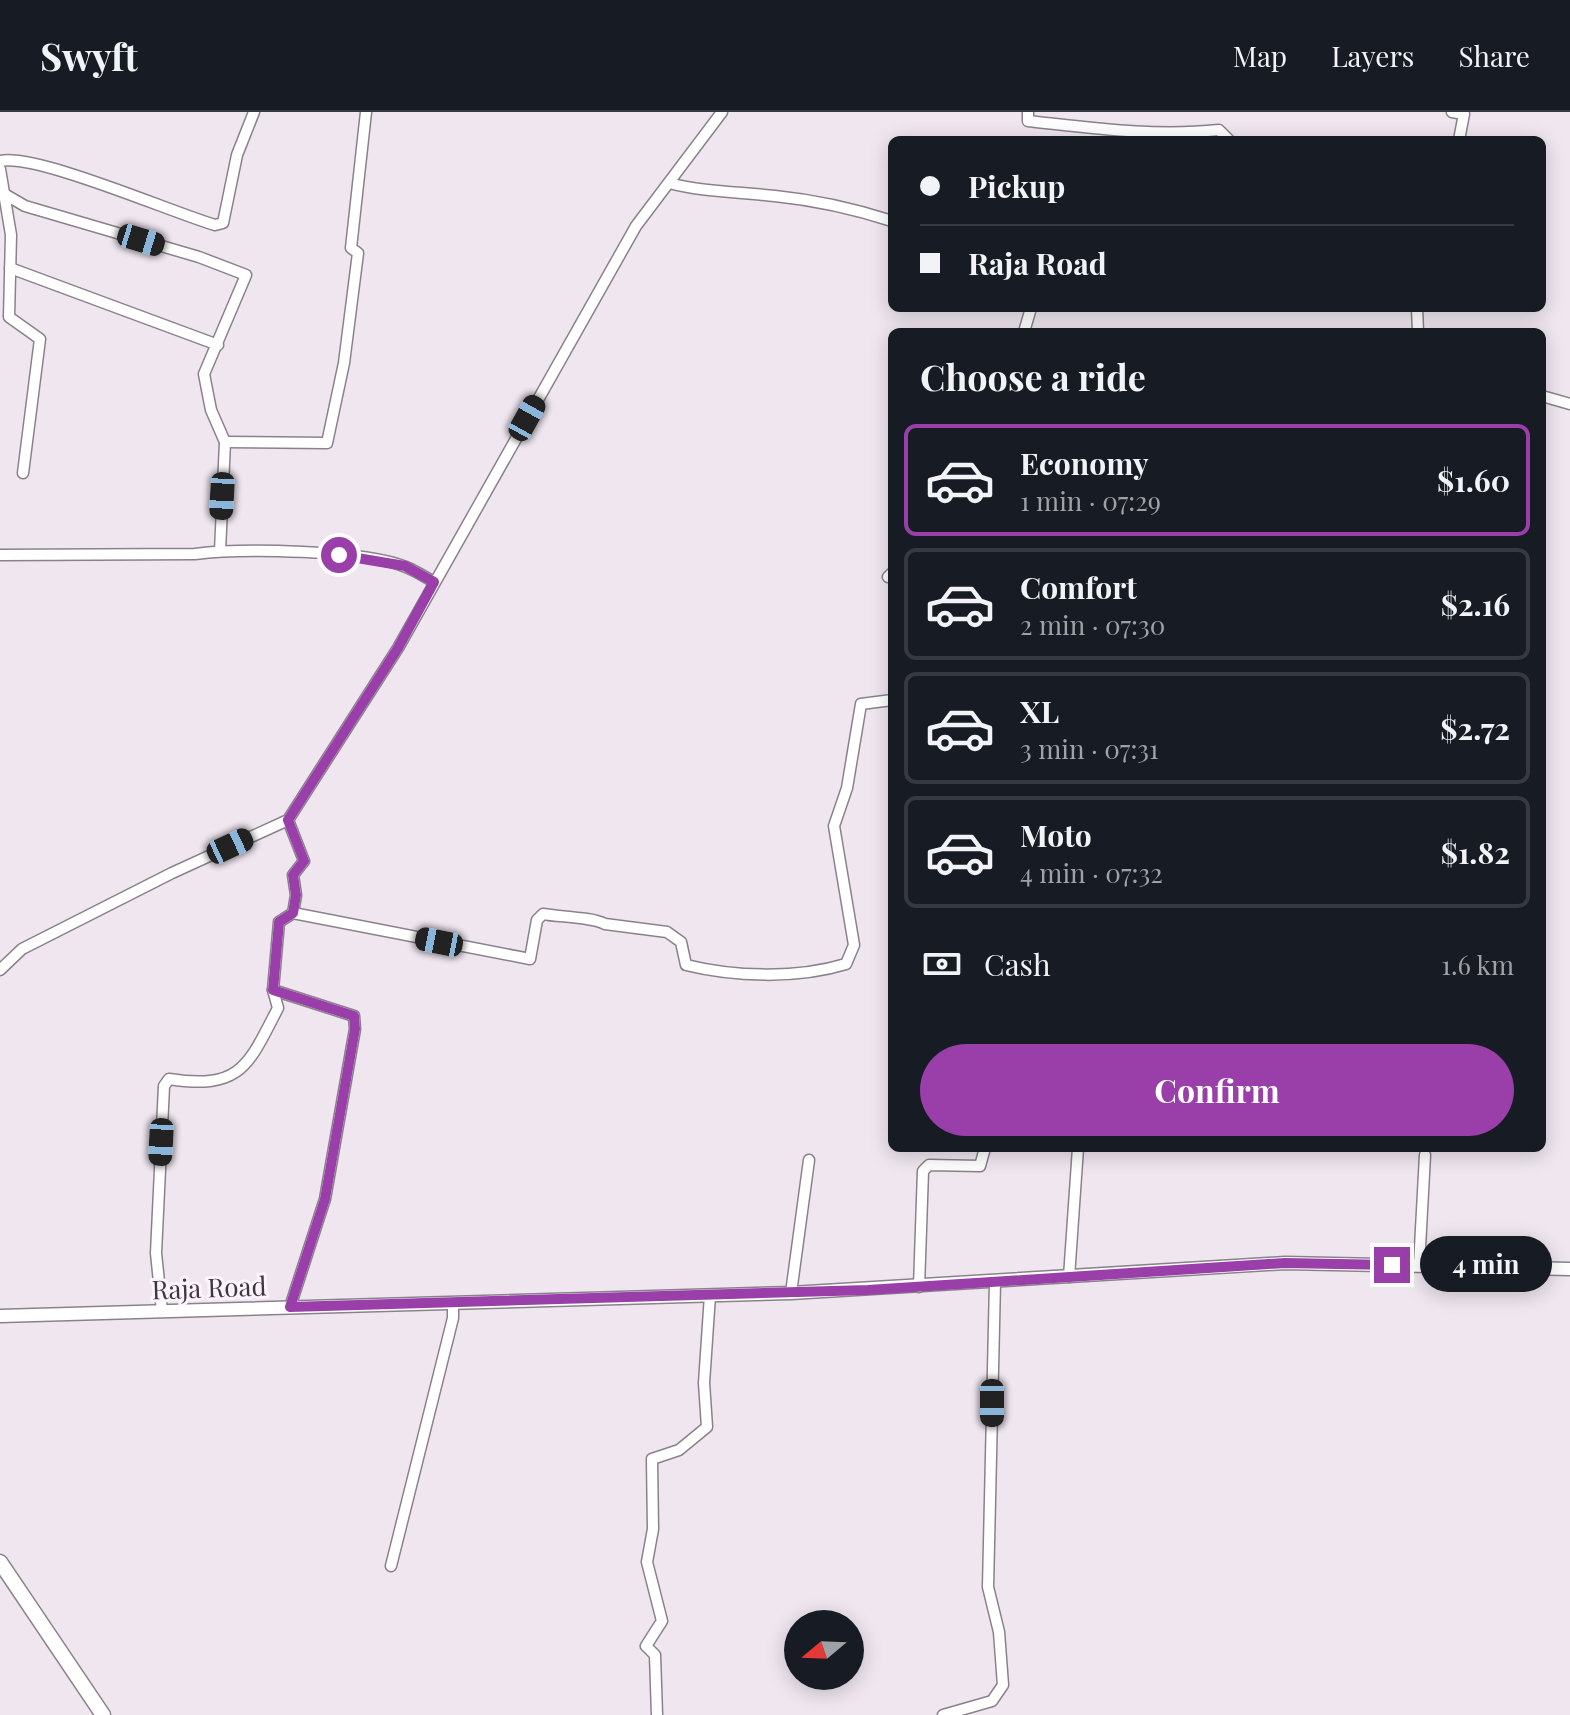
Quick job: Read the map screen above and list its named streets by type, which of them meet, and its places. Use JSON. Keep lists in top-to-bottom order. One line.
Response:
{"streets":{"street":["Raja Road"]},"north":"left","page":{"header":"Swyft","nav":["Map","Layers","Share"],"banner":["Pickup","Raja Road"],"heading":"Choose a ride","list":[{"name":"Economy","note":"1 min · 07:29","value":"$1.60"},{"name":"Comfort","note":"2 min · 07:30","value":"$2.16"},{"name":"XL","note":"3 min · 07:31","value":"$2.72"},{"name":"Moto","note":"4 min · 07:32","value":"$1.82"}],"pay":["Cash","1.6 km"],"buttons":"Confirm","bubble":"4 min"}}
